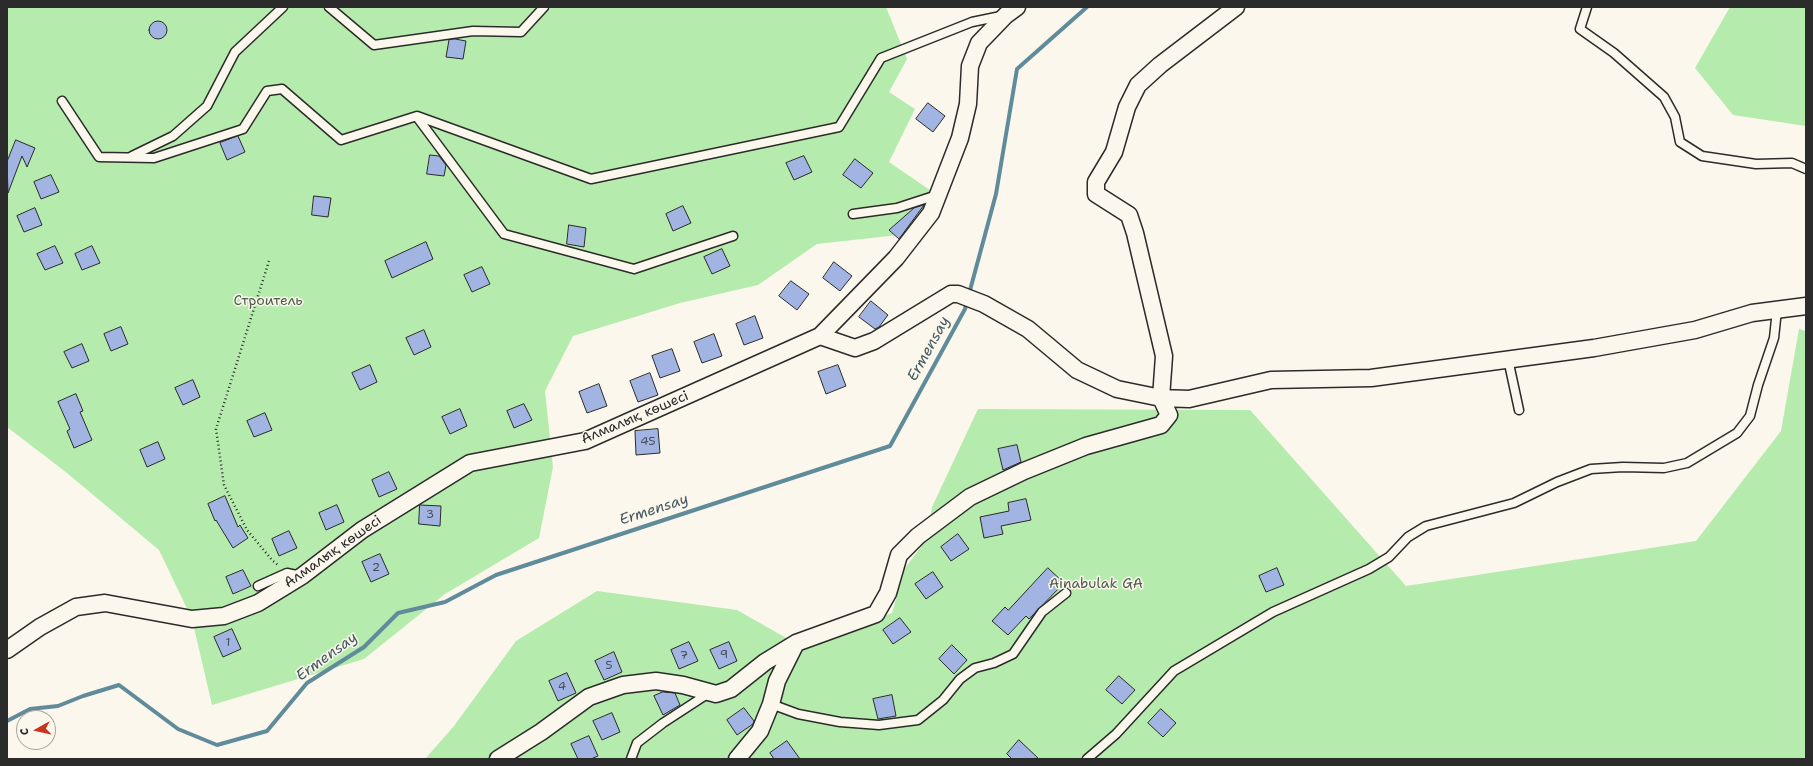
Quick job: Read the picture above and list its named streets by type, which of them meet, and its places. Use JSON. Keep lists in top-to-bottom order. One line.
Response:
{"streets":{"street":["Алмалық көшесі"]},"water":["Ermensay"],"parks":["Строитель","Ainabulak GA"],"house_numbers":["45","3","2","1","9","7","5","4"],"north":"left"}
